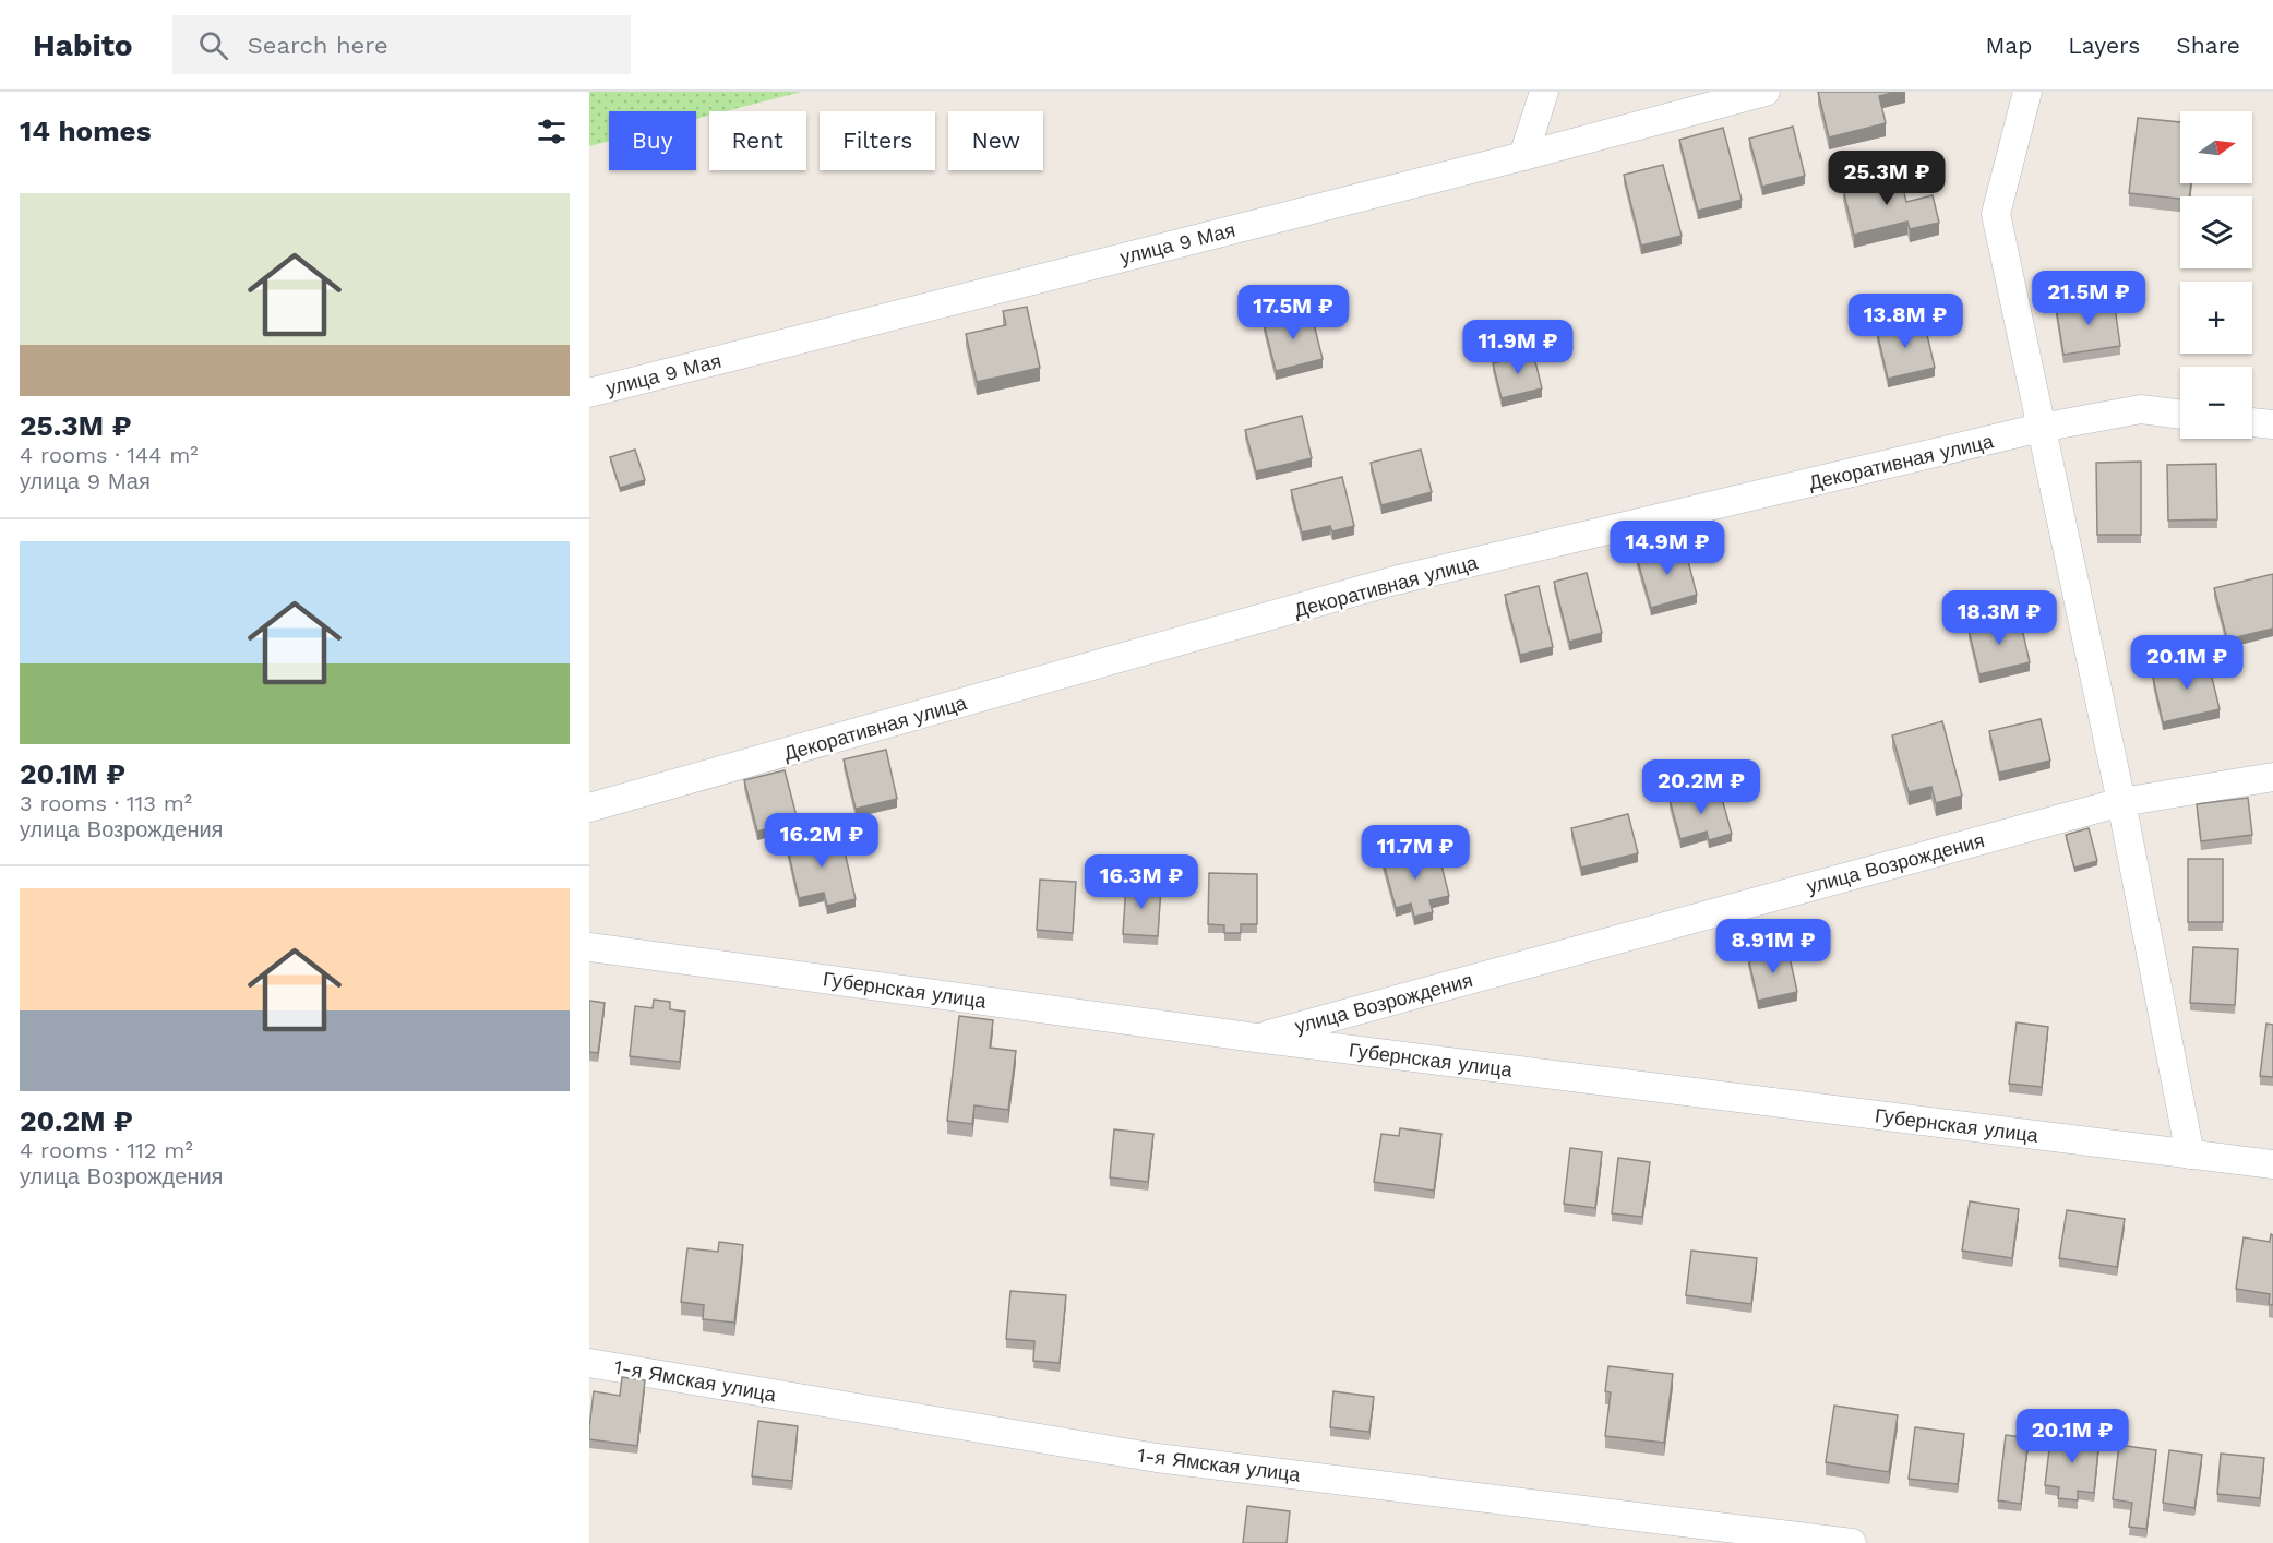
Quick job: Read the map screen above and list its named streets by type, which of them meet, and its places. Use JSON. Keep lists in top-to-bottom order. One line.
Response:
{"streets":{"street":["улица 9 Мая","Декоративная улица","улица Возрождения","Губернская улица","1-я Ямская улица"]},"crossings":[["улица Возрождения","Губернская улица"]],"north":"right","page":{"header":"Habito","search":"Search here","nav":["Map","Layers","Share"],"heading":"14 homes","map_buttons":["+","−"],"chip":["Buy","Rent","Filters","New"],"price":["25.3M ₽","21.5M ₽","17.5M ₽","13.8M ₽","11.9M ₽","14.9M ₽","18.3M ₽","20.1M ₽","20.2M ₽","16.2M ₽","11.7M ₽","16.3M ₽","8.91M ₽","20.1M ₽"],"list":[{"name":"25.3M ₽","note":"4 rooms · 144 m² · улица 9 Мая"},{"name":"20.1M ₽","note":"3 rooms · 113 m² · улица Возрождения"},{"name":"20.2M ₽","note":"4 rooms · 112 m² · улица Возрождения"}]}}
